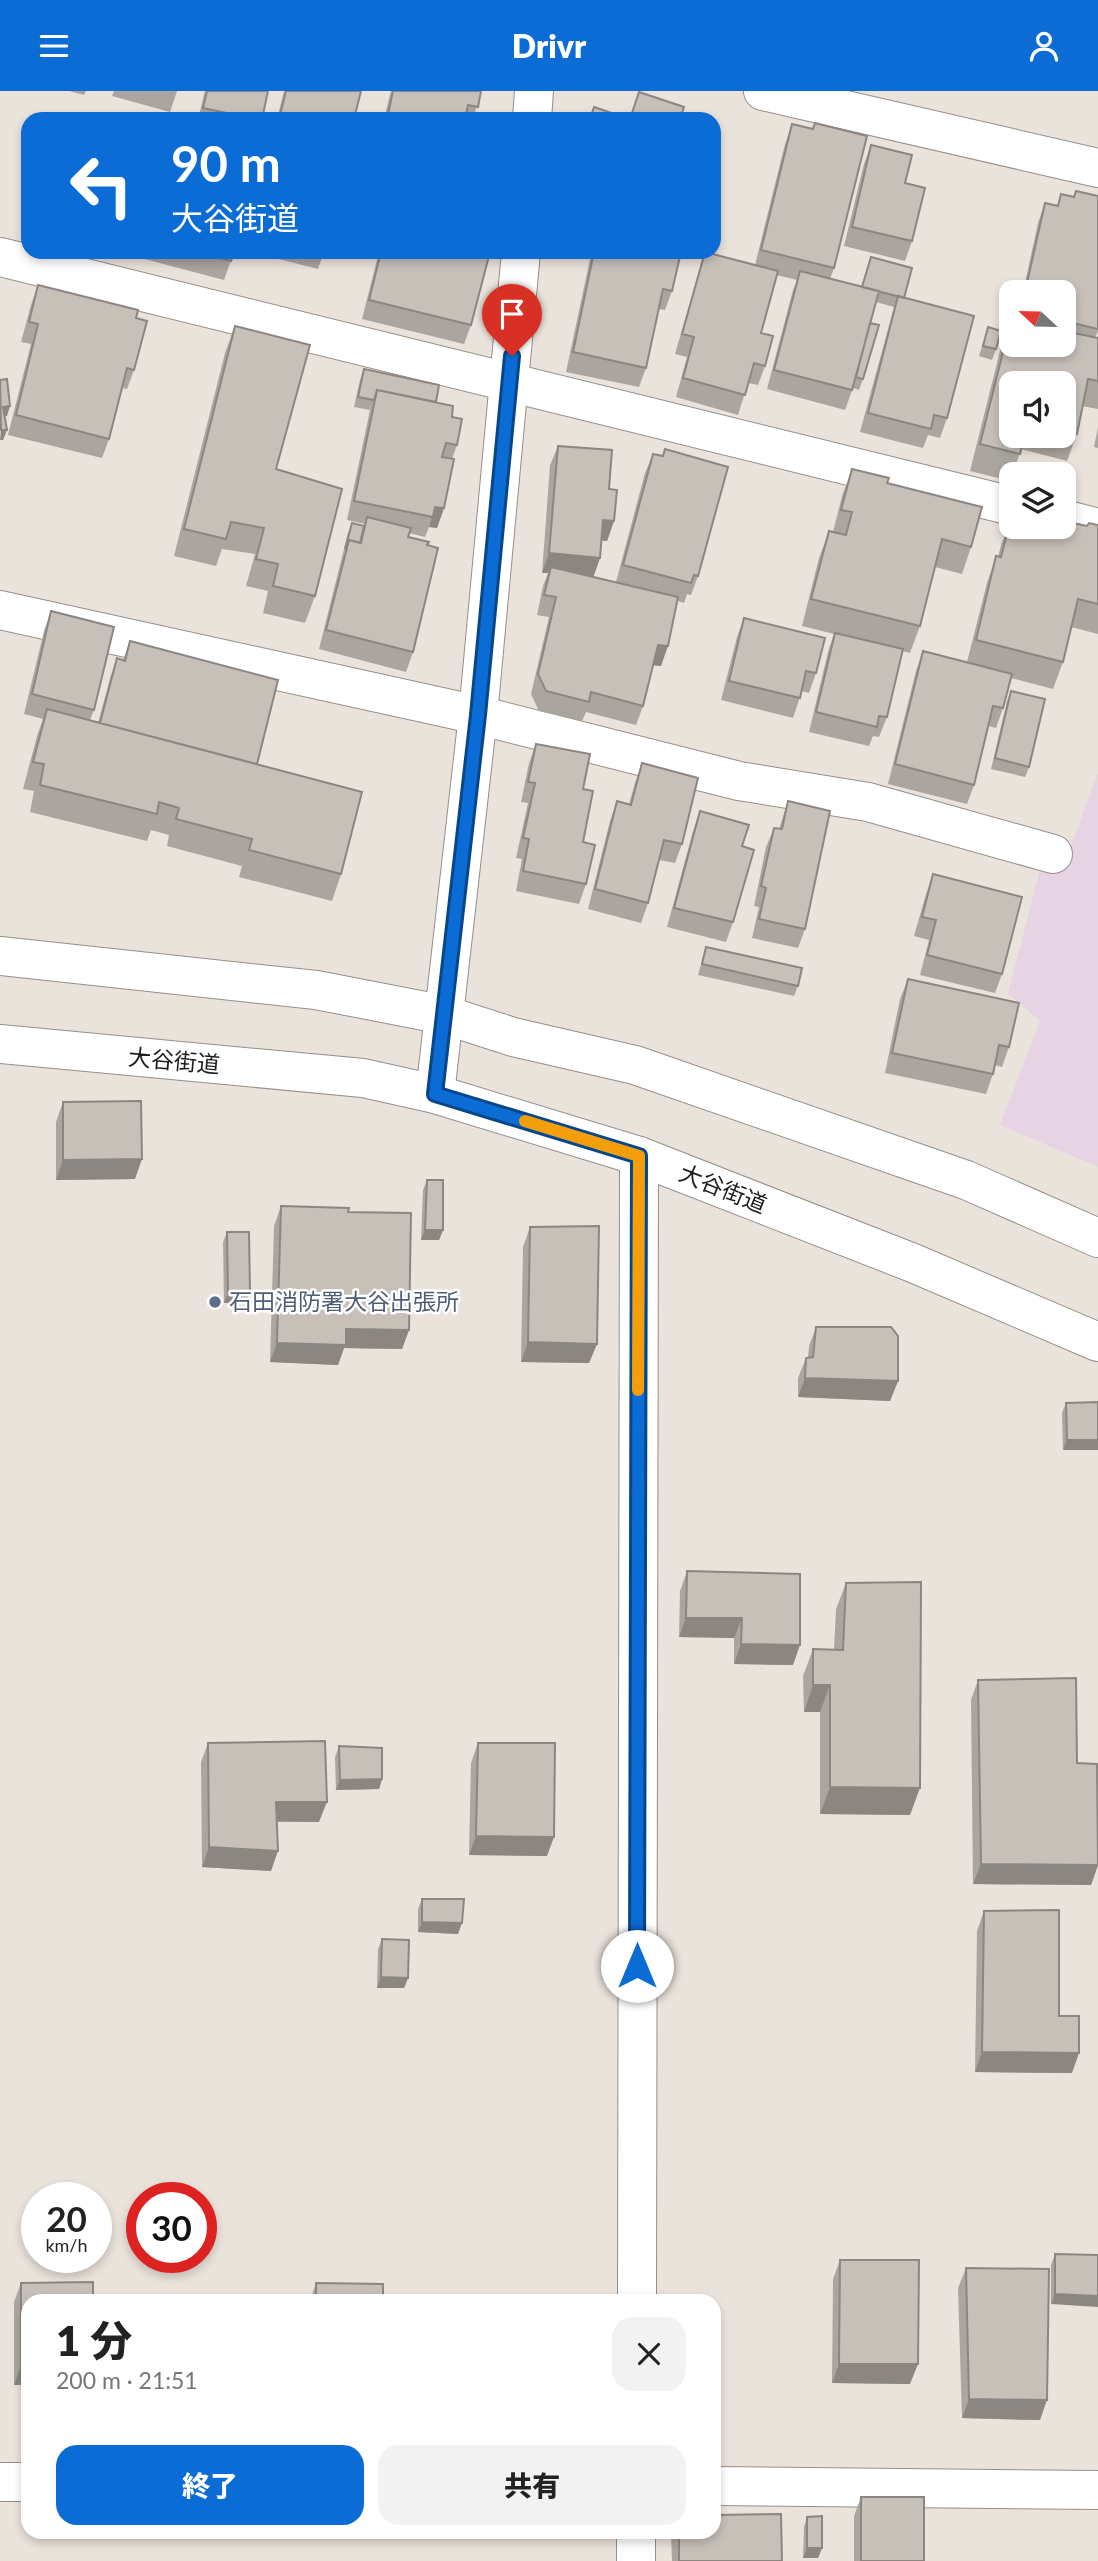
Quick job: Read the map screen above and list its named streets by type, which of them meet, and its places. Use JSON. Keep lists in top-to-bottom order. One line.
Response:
{"streets":{"street":["大谷街道"]},"places":["石田消防署大谷出張所"],"north":"left","page":{"header":"Drivr","turn":["90 m","大谷街道"],"speed":"20 km/h","limit":"30","heading":["1 分","200 m · 21:51"],"buttons":["終了","共有"]}}
